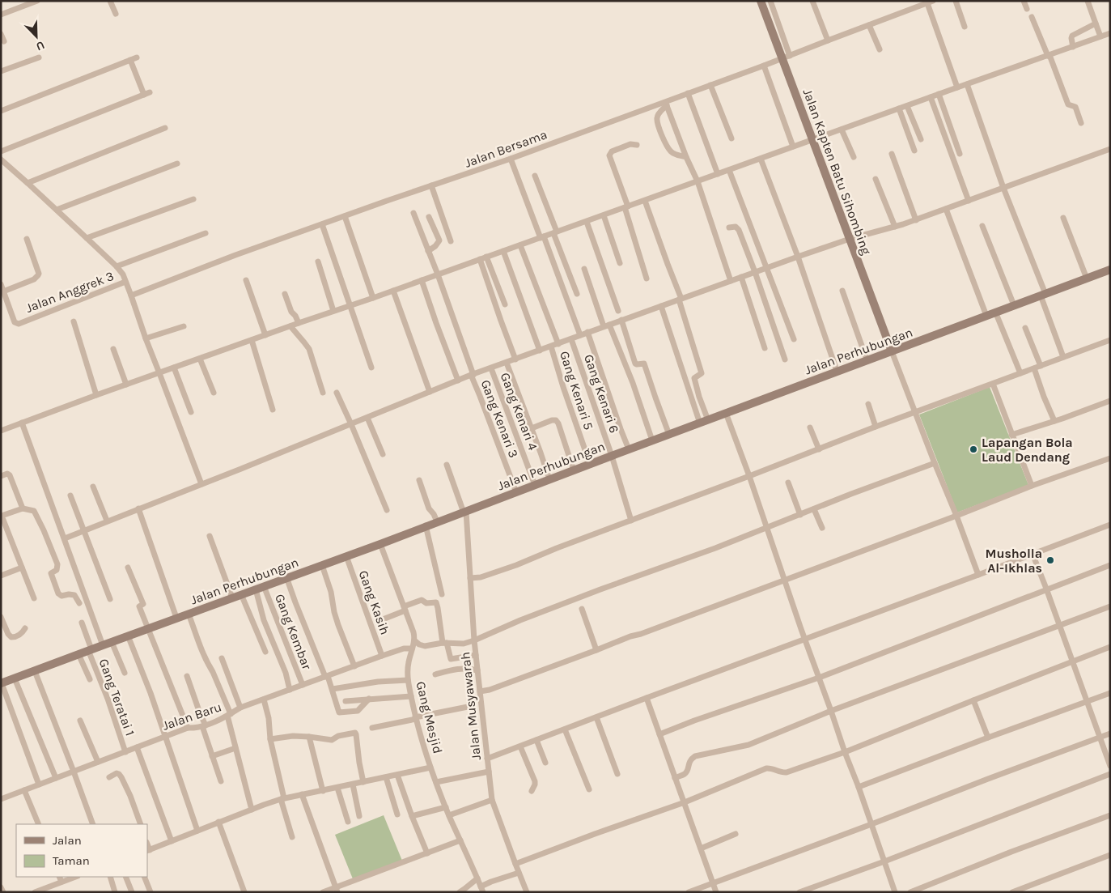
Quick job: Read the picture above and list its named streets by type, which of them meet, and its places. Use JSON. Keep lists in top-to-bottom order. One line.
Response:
{"streets":{"main road":["Jalan Kapten Batu Sihombing","Jalan Perhubungan"],"street":["Jalan Bersama","Jalan Anggrek 3","Gang Kenari 5","Gang Kenari 6","Gang Kenari 4","Gang Kenari 3","Gang Kasih","Gang Kembar","Gang Teratai 1","Jalan Musyawarah","Jalan Baru","Gang Mesjid"]},"crossings":[["Jalan Bersama","Jalan Kapten Batu Sihombing"],["Jalan Kapten Batu Sihombing","Jalan Perhubungan"],["Jalan Perhubungan","Gang Kenari 5"],["Jalan Perhubungan","Gang Kenari 6"],["Jalan Perhubungan","Gang Kenari 4"],["Jalan Perhubungan","Gang Kenari 3"],["Jalan Perhubungan","Gang Kasih"],["Jalan Perhubungan","Gang Kembar"],["Jalan Perhubungan","Gang Teratai 1"],["Jalan Perhubungan","Jalan Musyawarah"],["Gang Kasih","Jalan Baru"],["Gang Kembar","Jalan Baru"],["Gang Teratai 1","Jalan Baru"],["Jalan Baru","Gang Mesjid"]],"places":["Lapangan Bola Laud Dendang","Musholla Al-Ikhlas"],"legend":["Jalan","Taman"],"north":"bottom right"}
